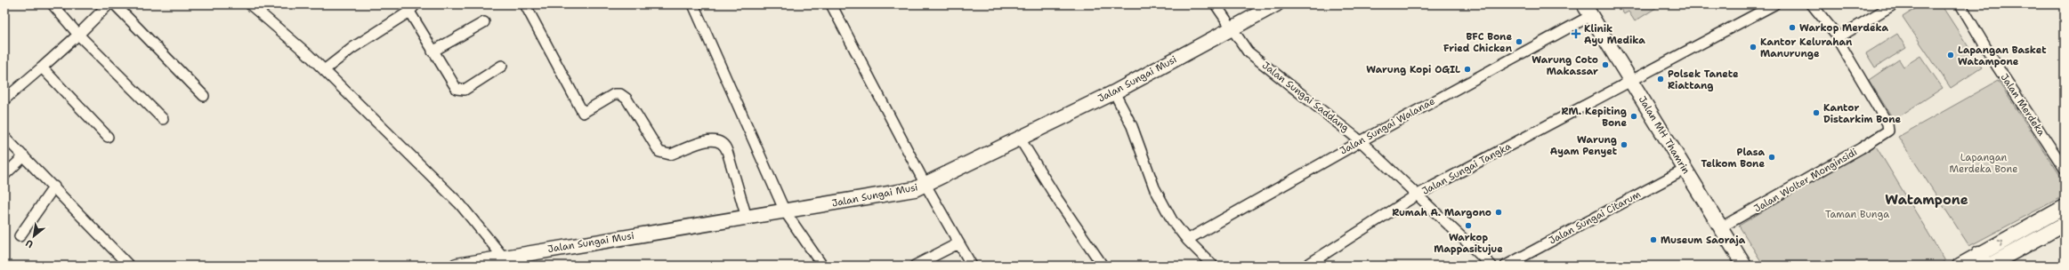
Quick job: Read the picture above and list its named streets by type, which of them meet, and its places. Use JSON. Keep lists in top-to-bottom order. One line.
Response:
{"streets":{"street":["Jalan Sungai Musi","Jalan Sungai Saddang","Jalan Merdeka","Jalan Sungai Walanae","Jalan MH Thamrin","Jalan Sungai Tangka","Jalan Wolter Monginsidi","Jalan Sungai Citarum"]},"crossings":[["Jalan Sungai Musi","Jalan Sungai Saddang"],["Jalan Sungai Saddang","Jalan Sungai Walanae"],["Jalan Sungai Saddang","Jalan Sungai Tangka"],["Jalan Sungai Walanae","Jalan MH Thamrin"],["Jalan MH Thamrin","Jalan Sungai Tangka"],["Jalan MH Thamrin","Jalan Wolter Monginsidi"],["Jalan MH Thamrin","Jalan Sungai Citarum"]],"districts":["Watampone"],"parks":["Lapangan Merdeka Bone","Taman Bunga"],"places":{"other":["Warkop Merdeka","BFC Bone Fried Chicken","Kantor Kelurahan Manurunge","Lapangan Basket Watampone","Warung Coto Makassar","Warung Kopi OGIL","Polsek Tanete Riattang","Kantor Distarkim Bone","RM. Kepiting Bone","Warung Ayam Penyet","Plasa Telkom Bone","Rumah A. Margono","Warkop Mappasitujue","Museum Saoraja"],"health":["Klinik Ayu Medika"]},"north":"bottom left"}
